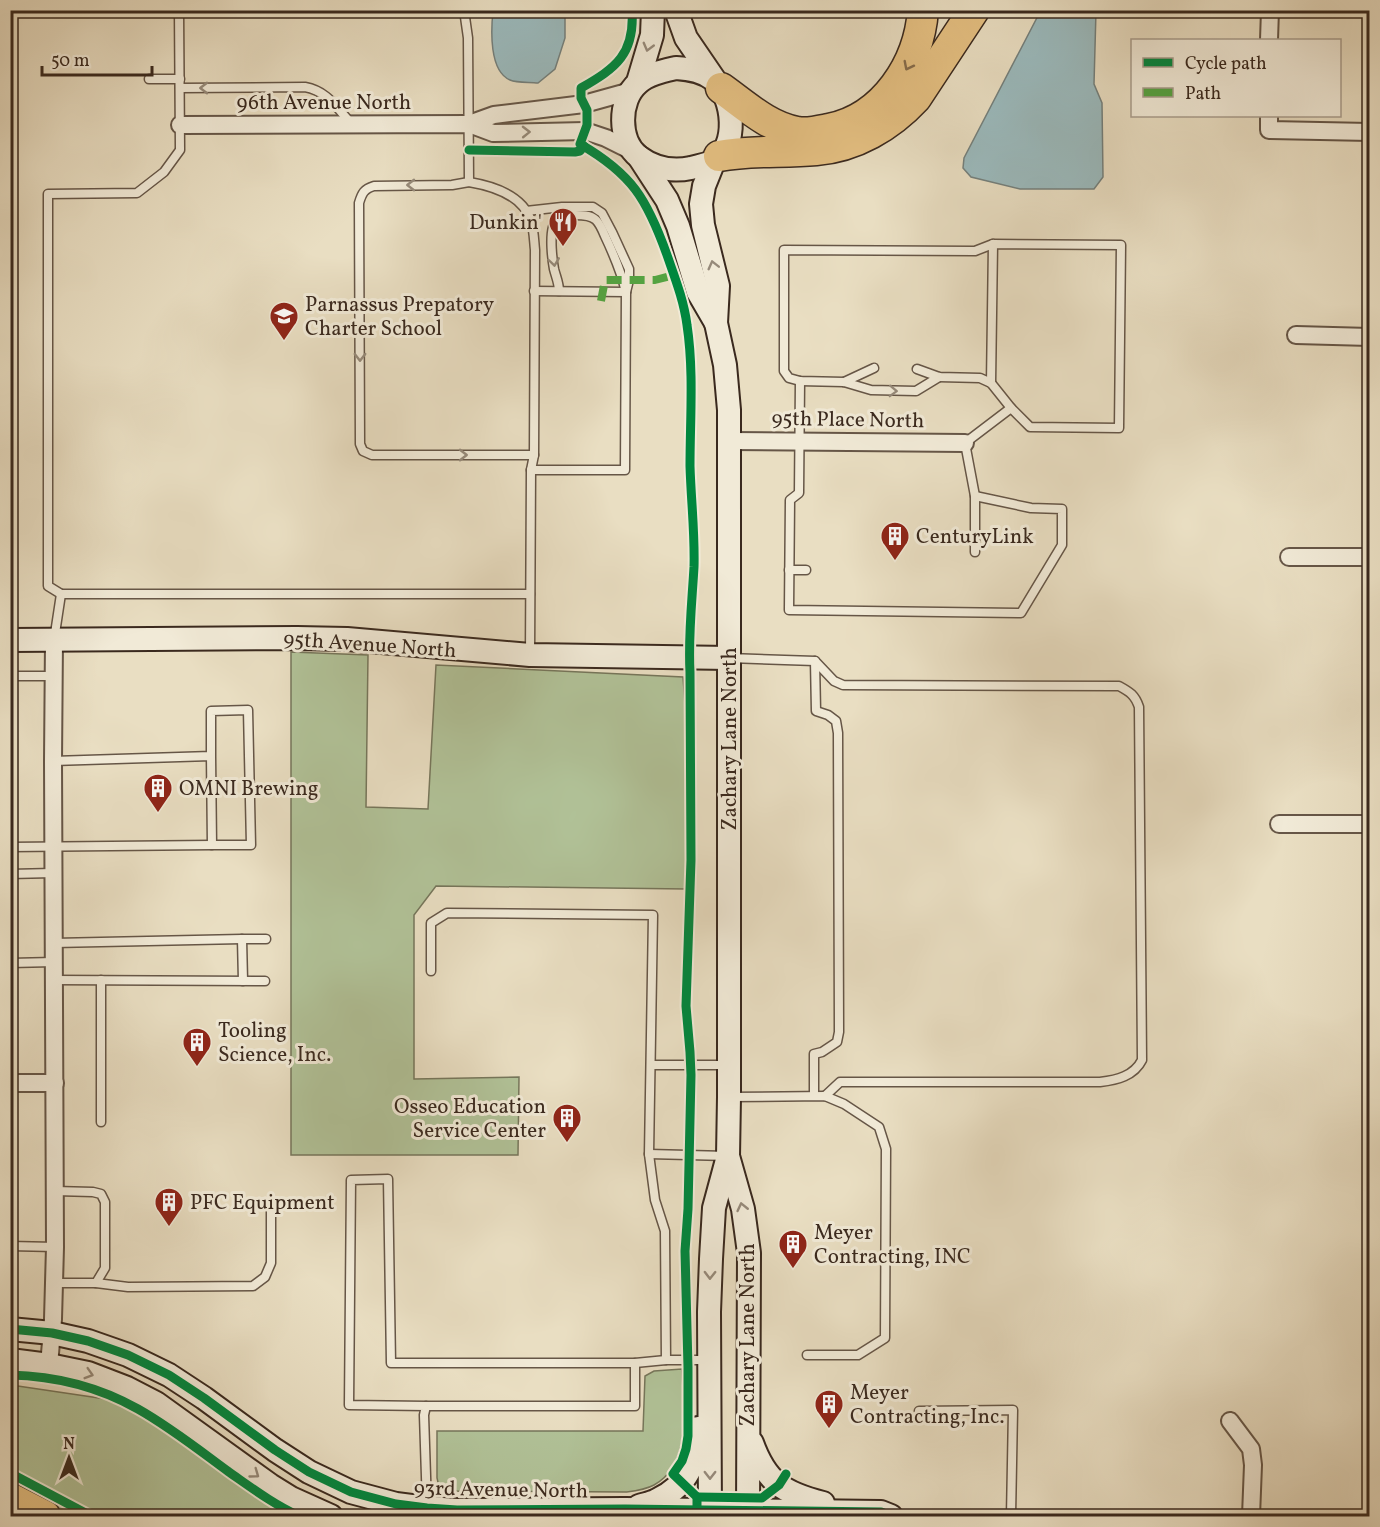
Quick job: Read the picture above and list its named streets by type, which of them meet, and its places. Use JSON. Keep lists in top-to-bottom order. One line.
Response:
{"streets":{"main road":["95th Avenue North","Zachary Lane North","93rd Avenue North"],"street":["96th Avenue North","95th Place North"]},"crossings":[["96th Avenue North","Zachary Lane North"],["95th Place North","Zachary Lane North"],["95th Avenue North","Zachary Lane North"],["Zachary Lane North","93rd Avenue North"]],"places":{"restaurant":["Dunkin'"],"school or university":["Parnassus Prepatory Charter School"],"building":["CenturyLink","OMNI Brewing","Tooling Science, Inc.","Osseo Education Service Center","PFC Equipment","Meyer Contracting, INC","Meyer Contracting, Inc."]},"legend":["Cycle path","Path"],"scale_bar":"50 m","north":"top"}
